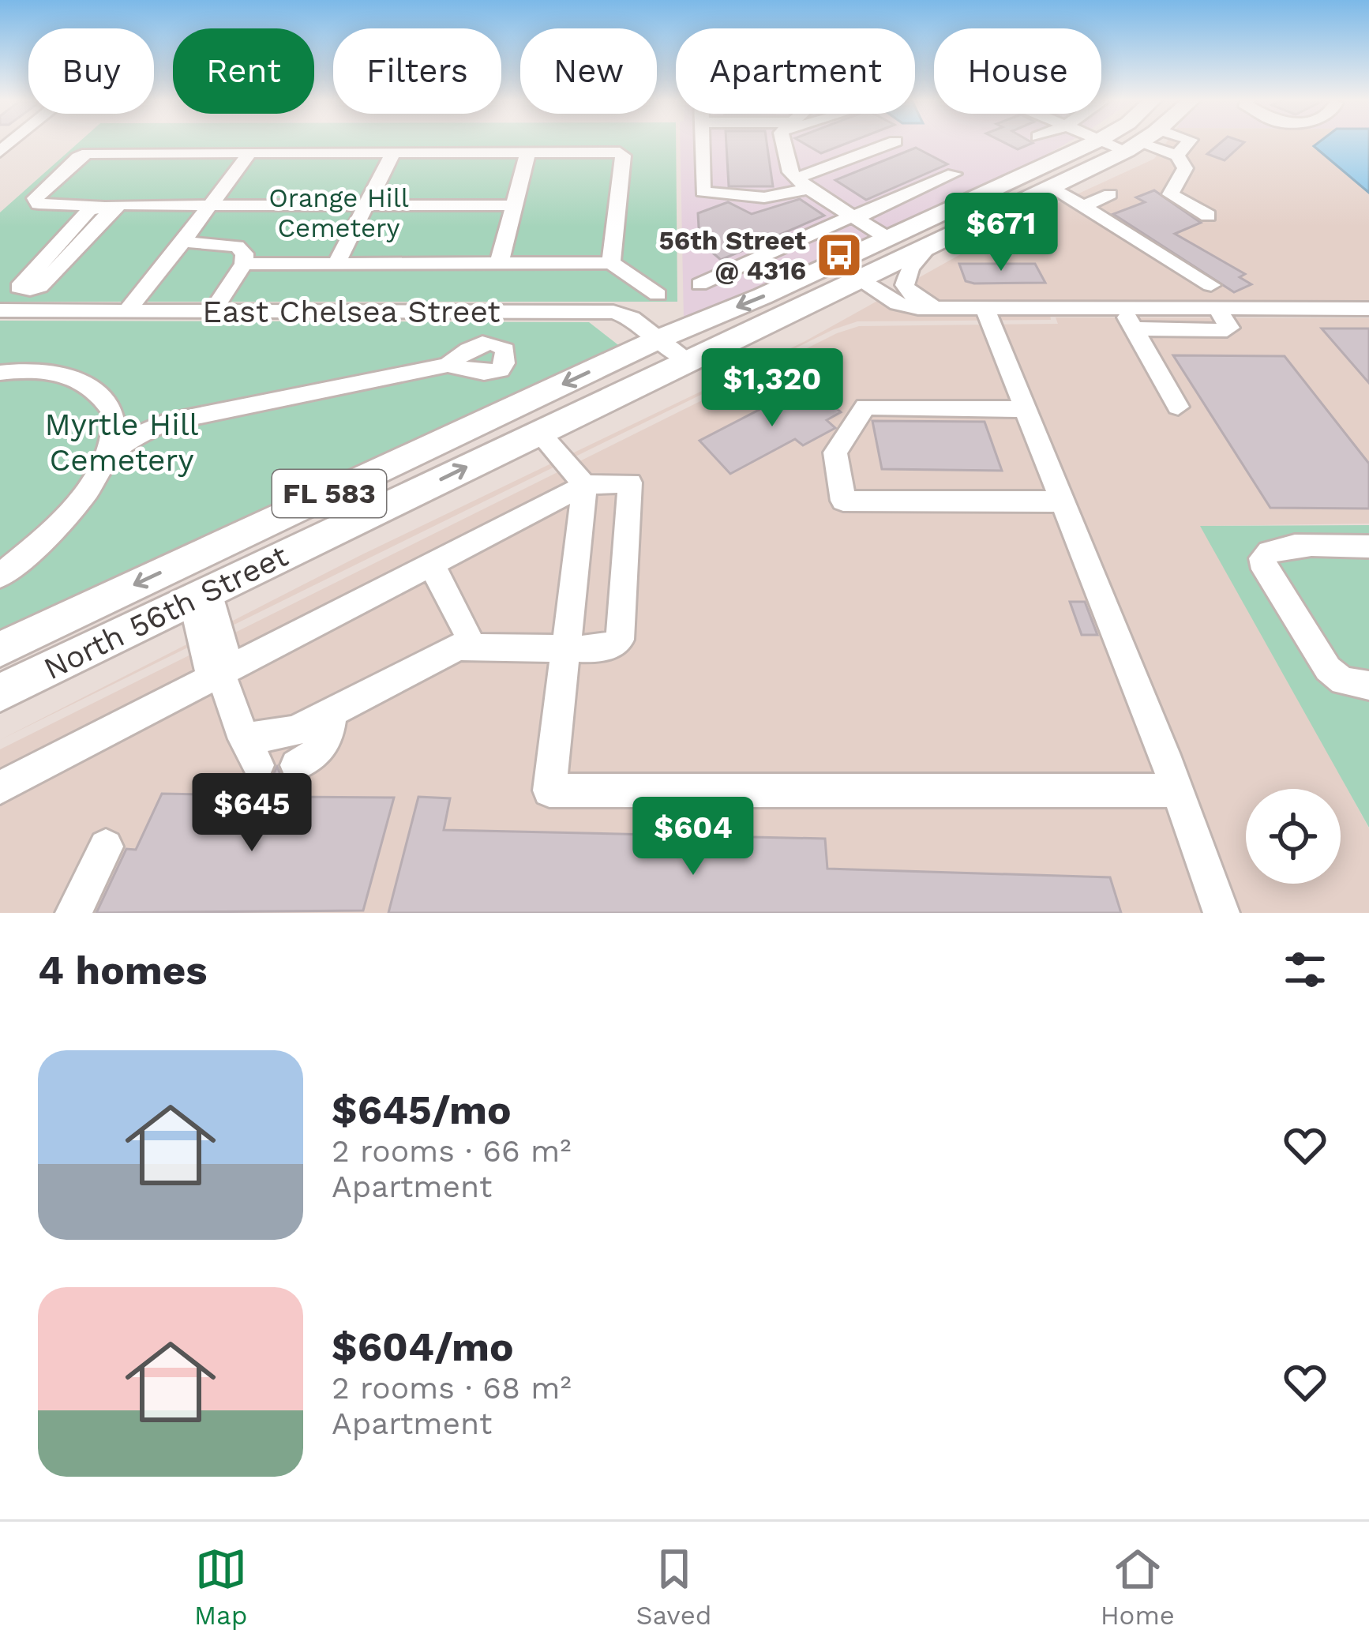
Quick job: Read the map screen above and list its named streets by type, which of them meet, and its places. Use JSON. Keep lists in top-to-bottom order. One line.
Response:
{"streets":{"main road":["FL 583","North 56th Street"],"street":["East Chelsea Street"]},"crossings":[["East Chelsea Street","North 56th Street"]],"parks":["Orange Hill Cemetery","Myrtle Hill Cemetery"],"places":{"bus stop":["56th Street @ 4316"]},"page":{"chip":["Buy","Rent","Filters","New","Apartment","House"],"price":["$671","$1,320","$645","$604"],"heading":"4 homes","list":[{"name":"$645/mo","note":"2 rooms · 66 m² · Apartment"},{"name":"$604/mo","note":"2 rooms · 68 m² · Apartment"}],"tabs":["Map","Saved","Home"]}}
